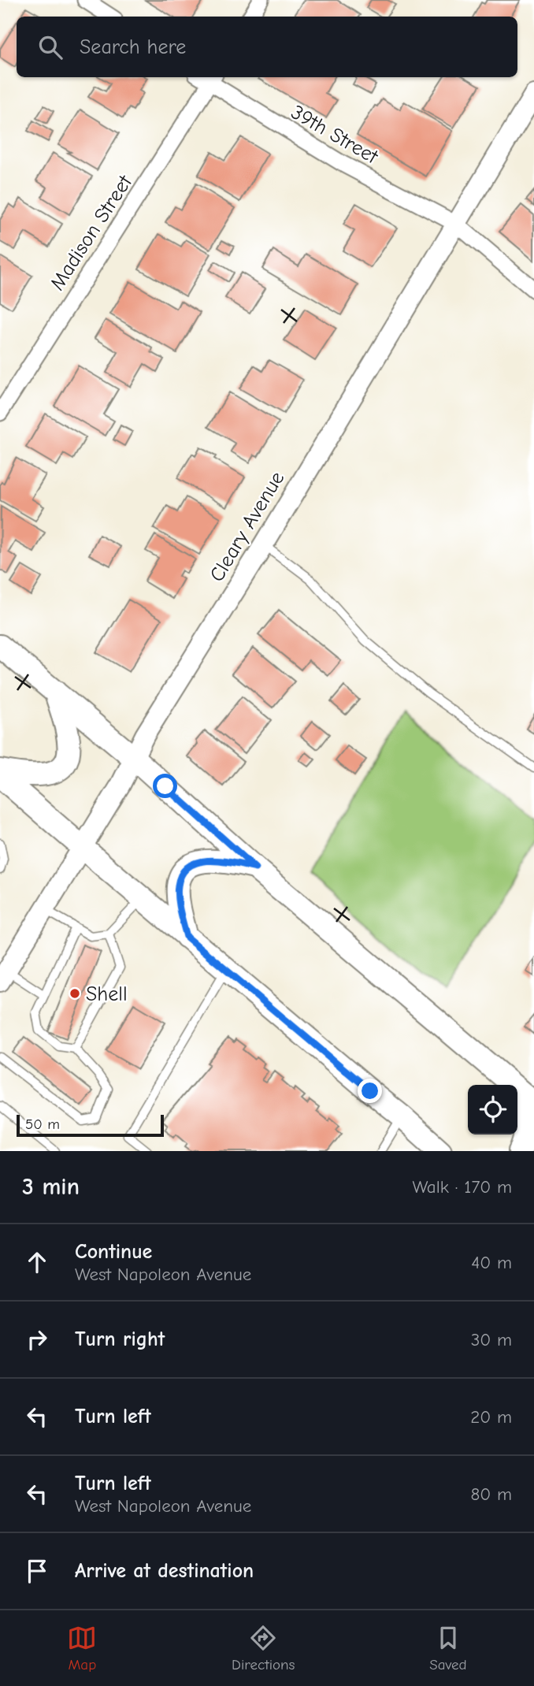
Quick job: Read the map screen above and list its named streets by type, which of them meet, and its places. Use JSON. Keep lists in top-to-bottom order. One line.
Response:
{"streets":{"street":["39th Street","Madison Street","Cleary Avenue"]},"crossings":[["39th Street","Madison Street"],["39th Street","Cleary Avenue"]],"places":["Shell"],"scale_bar":"50 m","page":{"search":"Search here","scale":"50 m","heading":["3 min","Walk · 170 m"],"list":[["Continue","West Napoleon Avenue","40 m"],["Turn right","30 m"],["Turn left","20 m"],["Turn left","West Napoleon Avenue","80 m"],"Arrive at destination"],"nav":["Map","Directions","Saved"]}}
